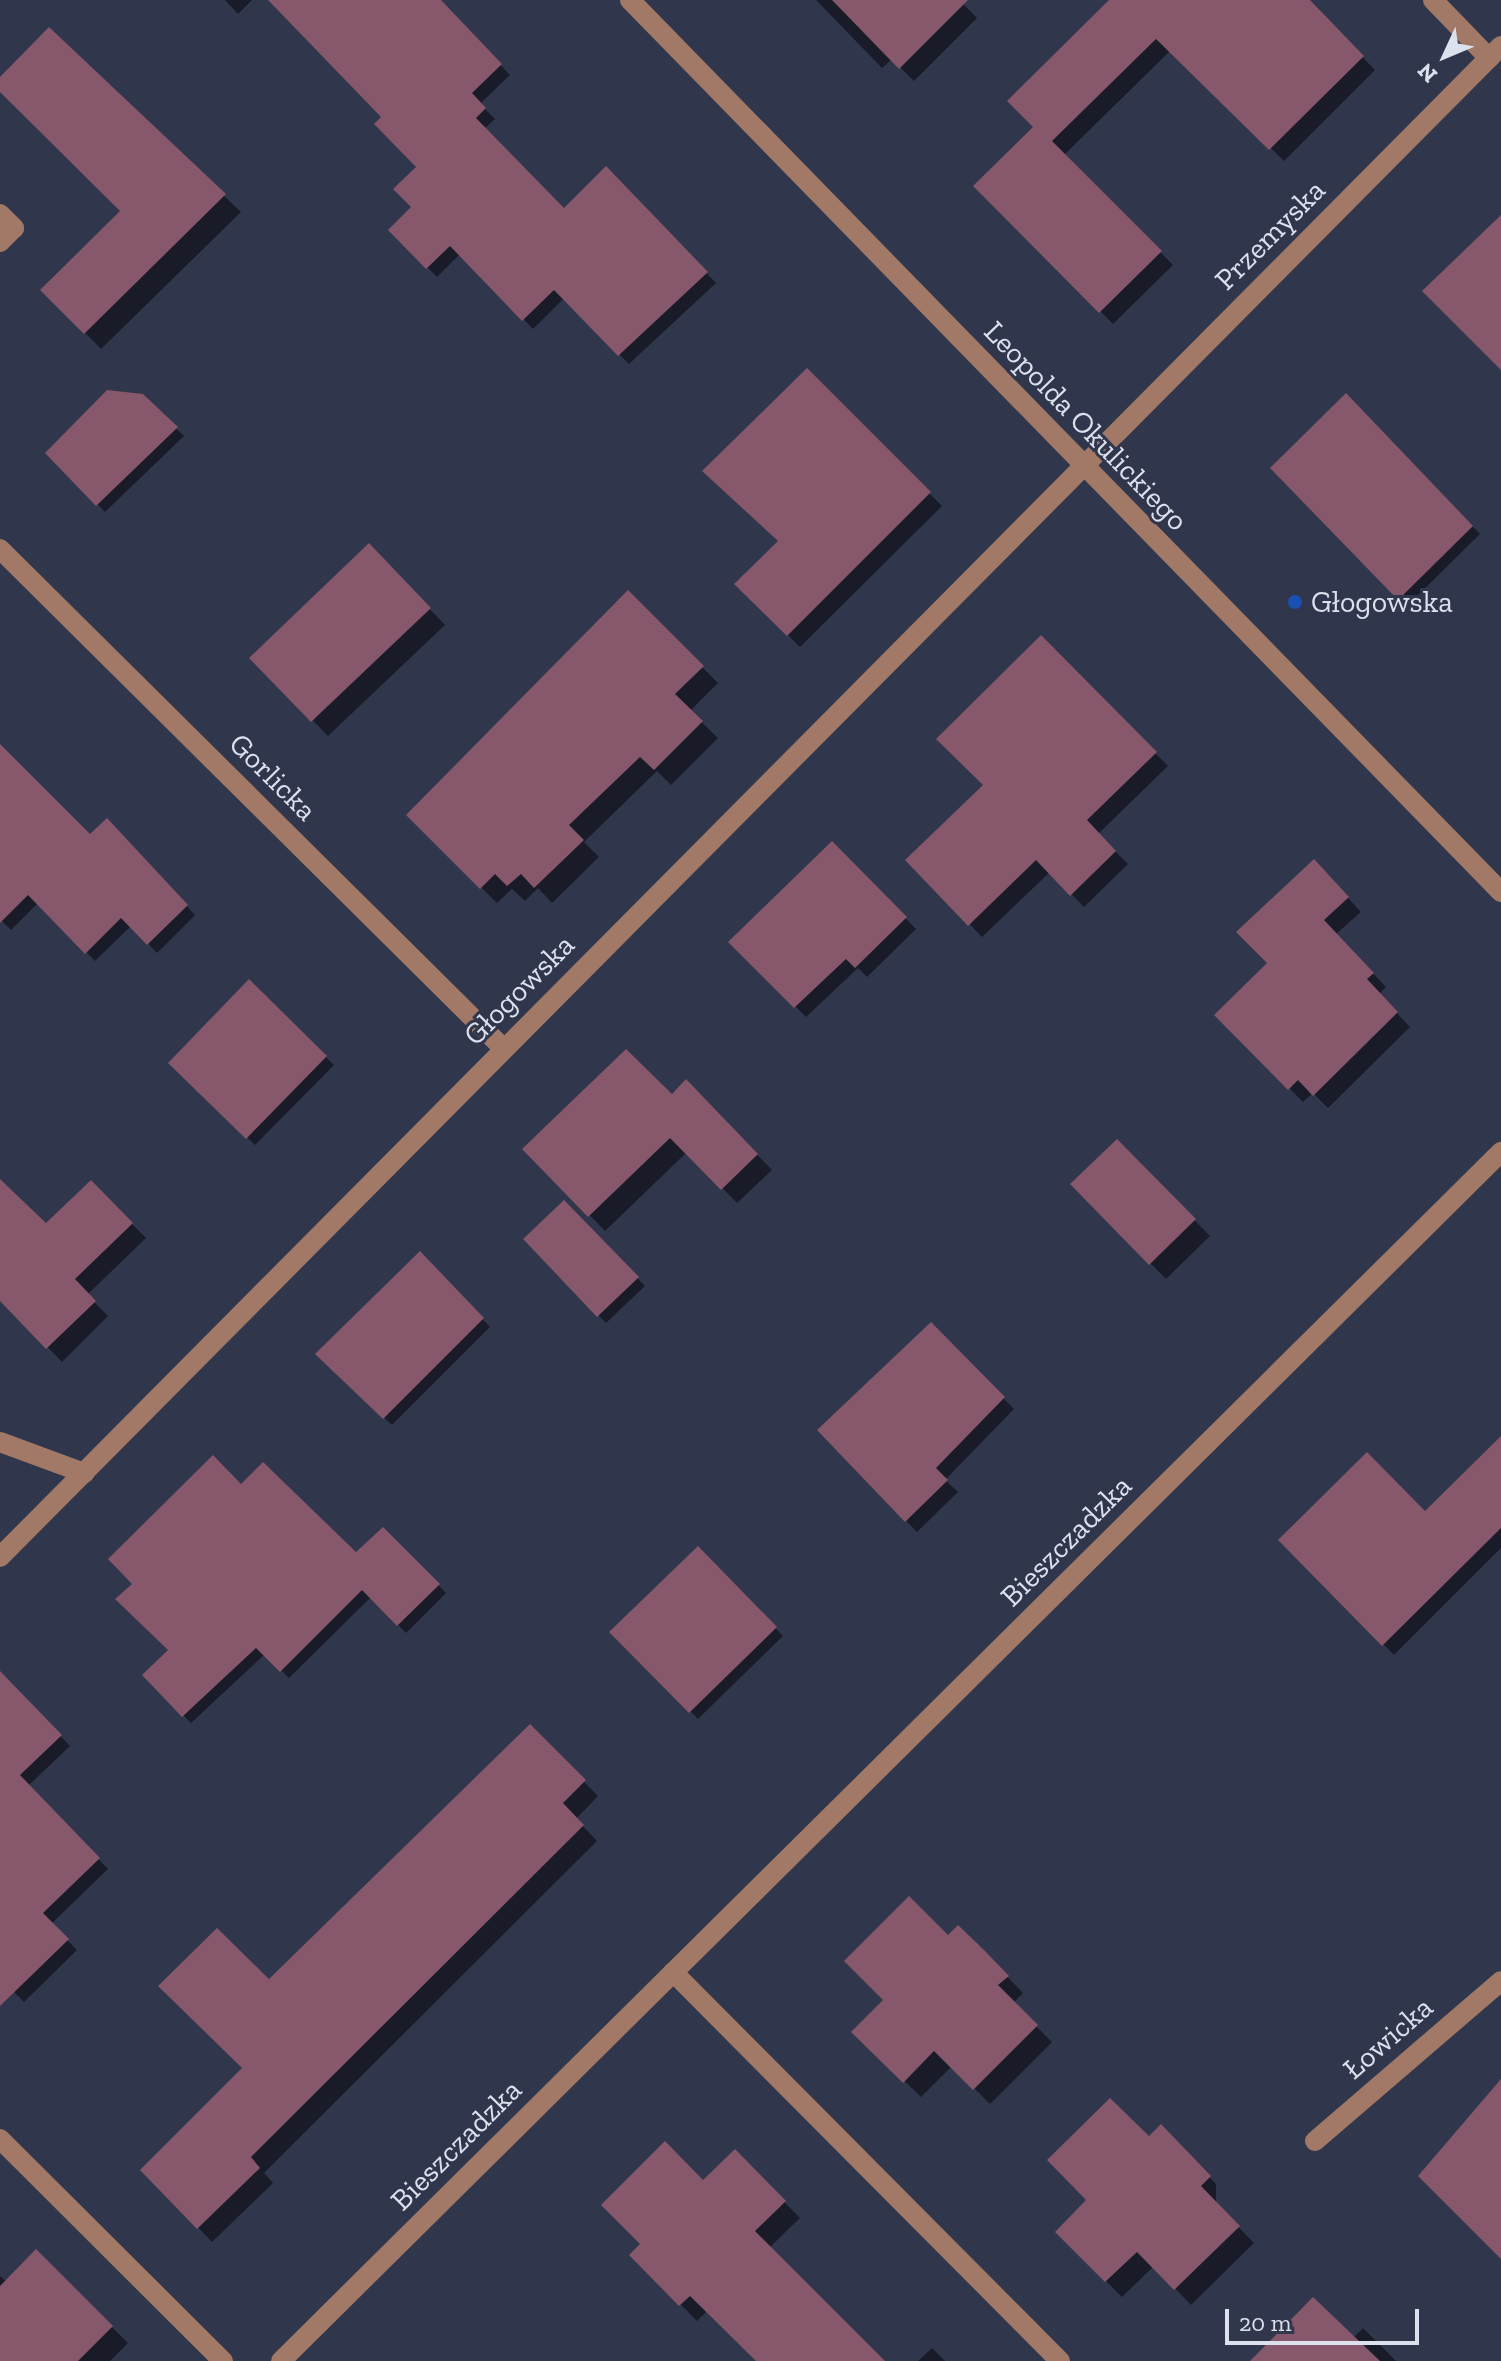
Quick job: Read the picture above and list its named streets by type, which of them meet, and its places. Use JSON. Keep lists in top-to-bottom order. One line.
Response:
{"streets":{"street":["Przemyska","Leopolda Okulickiego","Gorlicka","Głogowska","Bieszczadzka","Łowicka"]},"crossings":[["Przemyska","Leopolda Okulickiego"],["Przemyska","Głogowska"],["Leopolda Okulickiego","Głogowska"],["Gorlicka","Głogowska"]],"places":["Głogowska"],"scale_bar":"20 m","north":"bottom left"}
